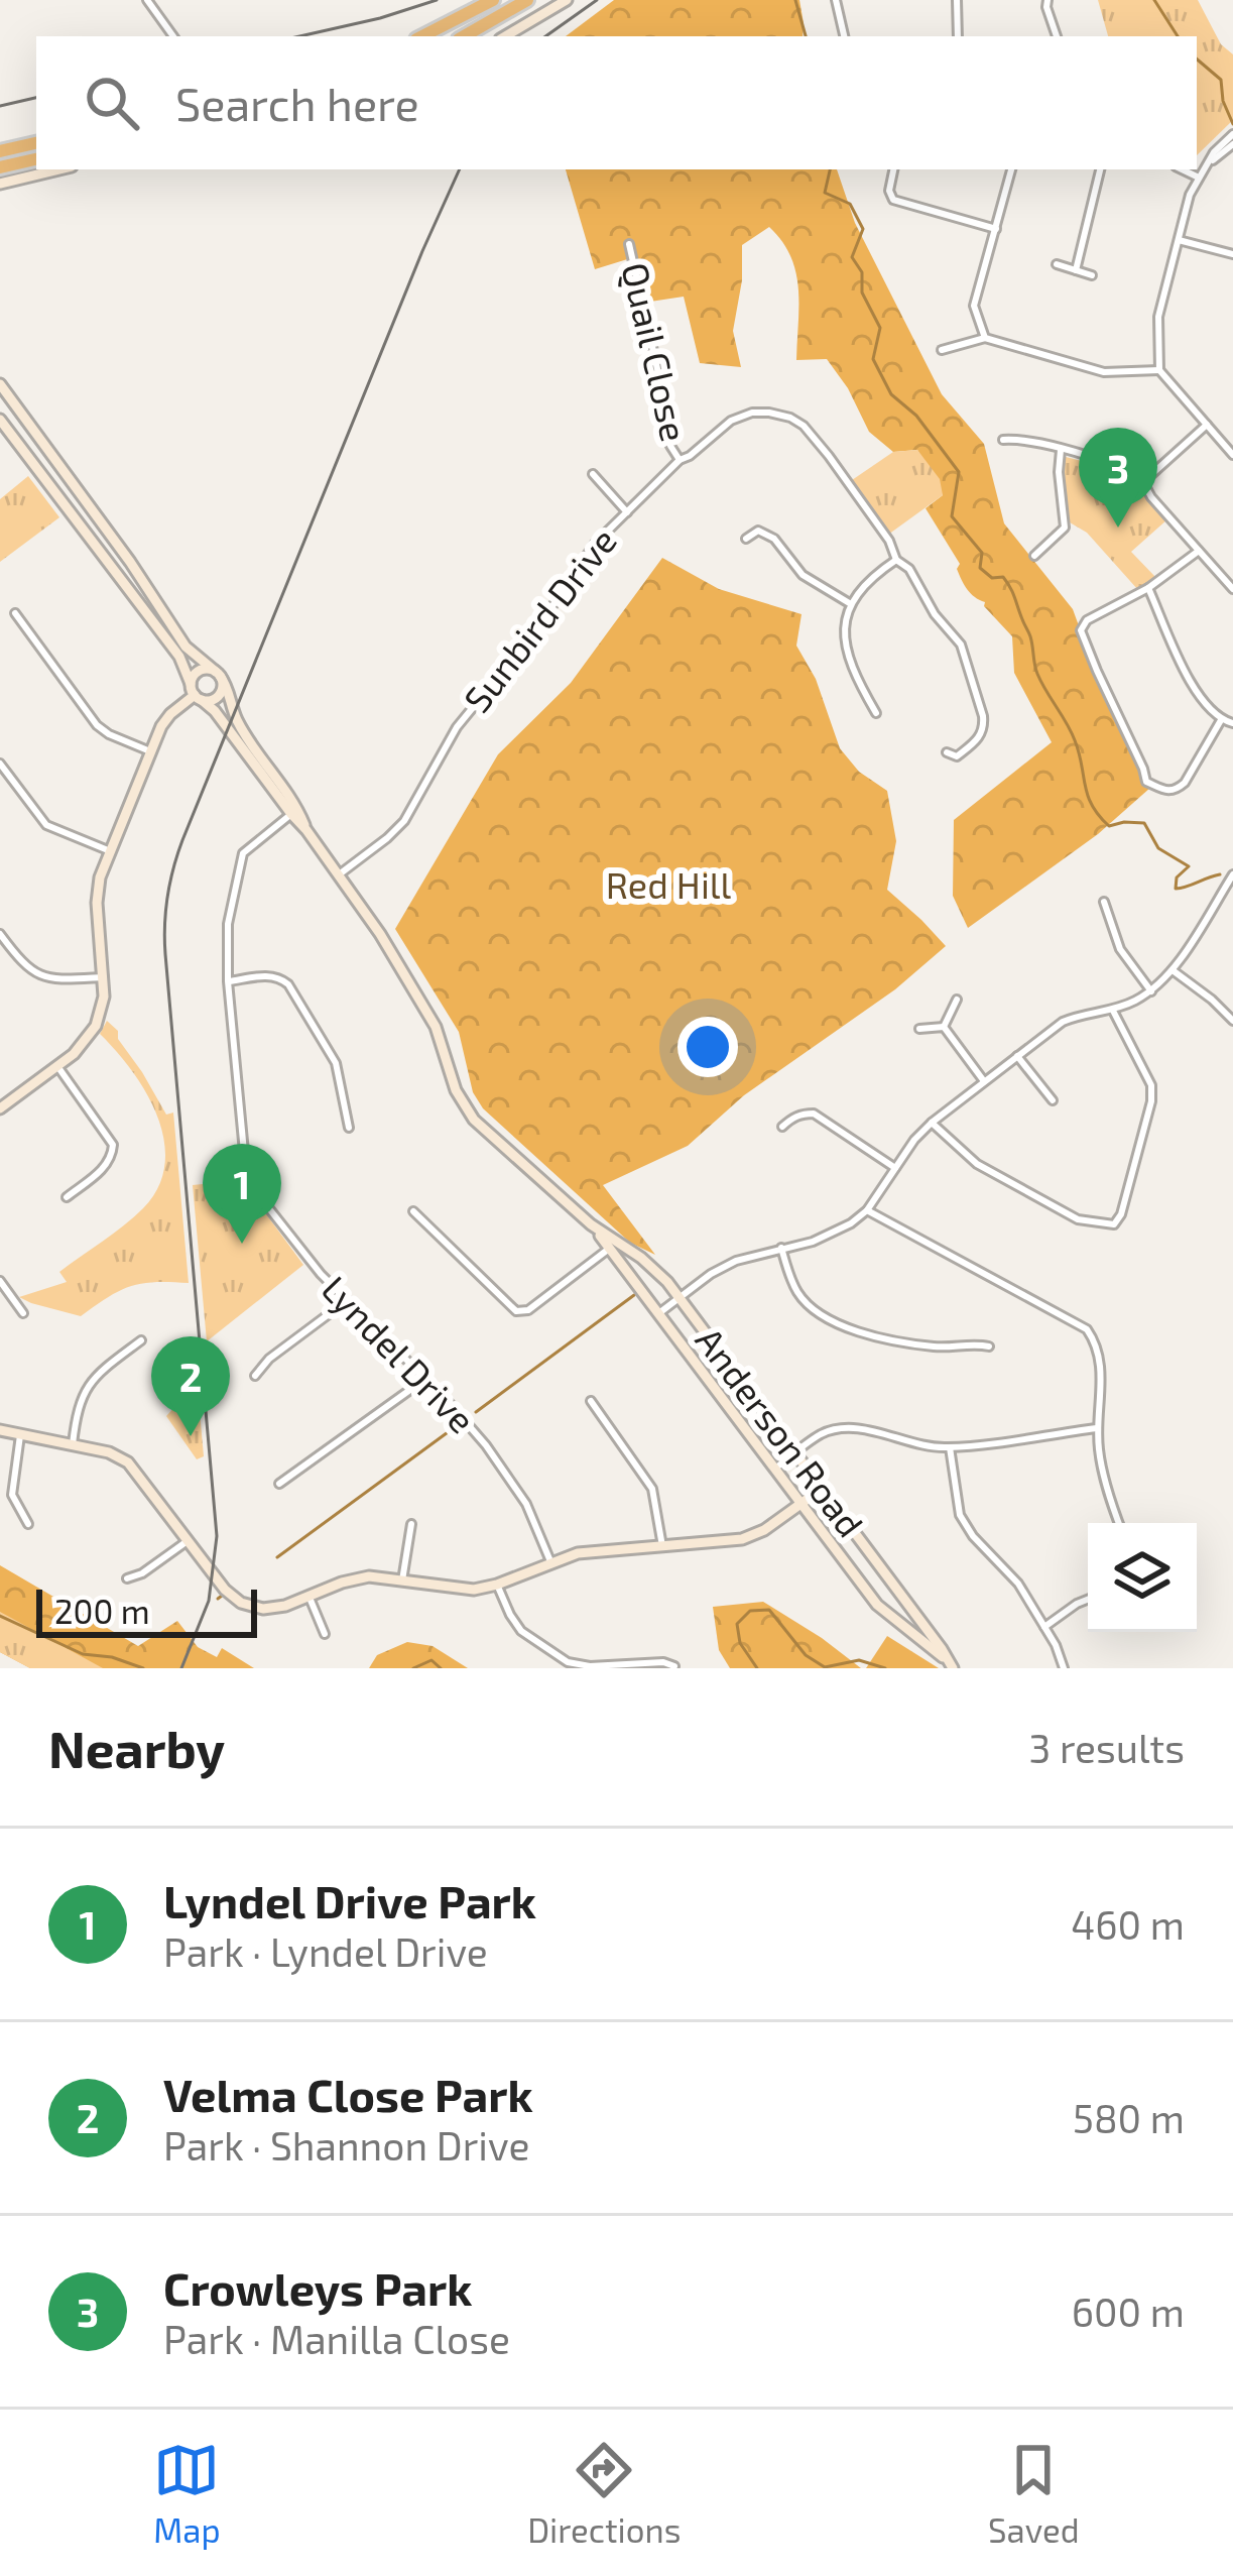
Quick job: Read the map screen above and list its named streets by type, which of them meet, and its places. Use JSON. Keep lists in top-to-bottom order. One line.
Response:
{"streets":{"street":["Quail Close","Sunbird Drive","Lyndel Drive","Anderson Road"]},"crossings":[["Quail Close","Sunbird Drive"],["Sunbird Drive","Anderson Road"],["Lyndel Drive","Anderson Road"]],"parks":["Red Hill"],"scale_bar":"200 m","page":{"search":"Search here","pins":["3","1","2"],"scale":"200 m","heading":["Nearby","3 results"],"list":[{"mark":"1","name":"Lyndel Drive Park","note":"Park · Lyndel Drive","value":"460 m"},{"mark":"2","name":"Velma Close Park","note":"Park · Shannon Drive","value":"580 m"},{"mark":"3","name":"Crowleys Park","note":"Park · Manilla Close","value":"600 m"}],"nav":["Map","Directions","Saved"]}}
